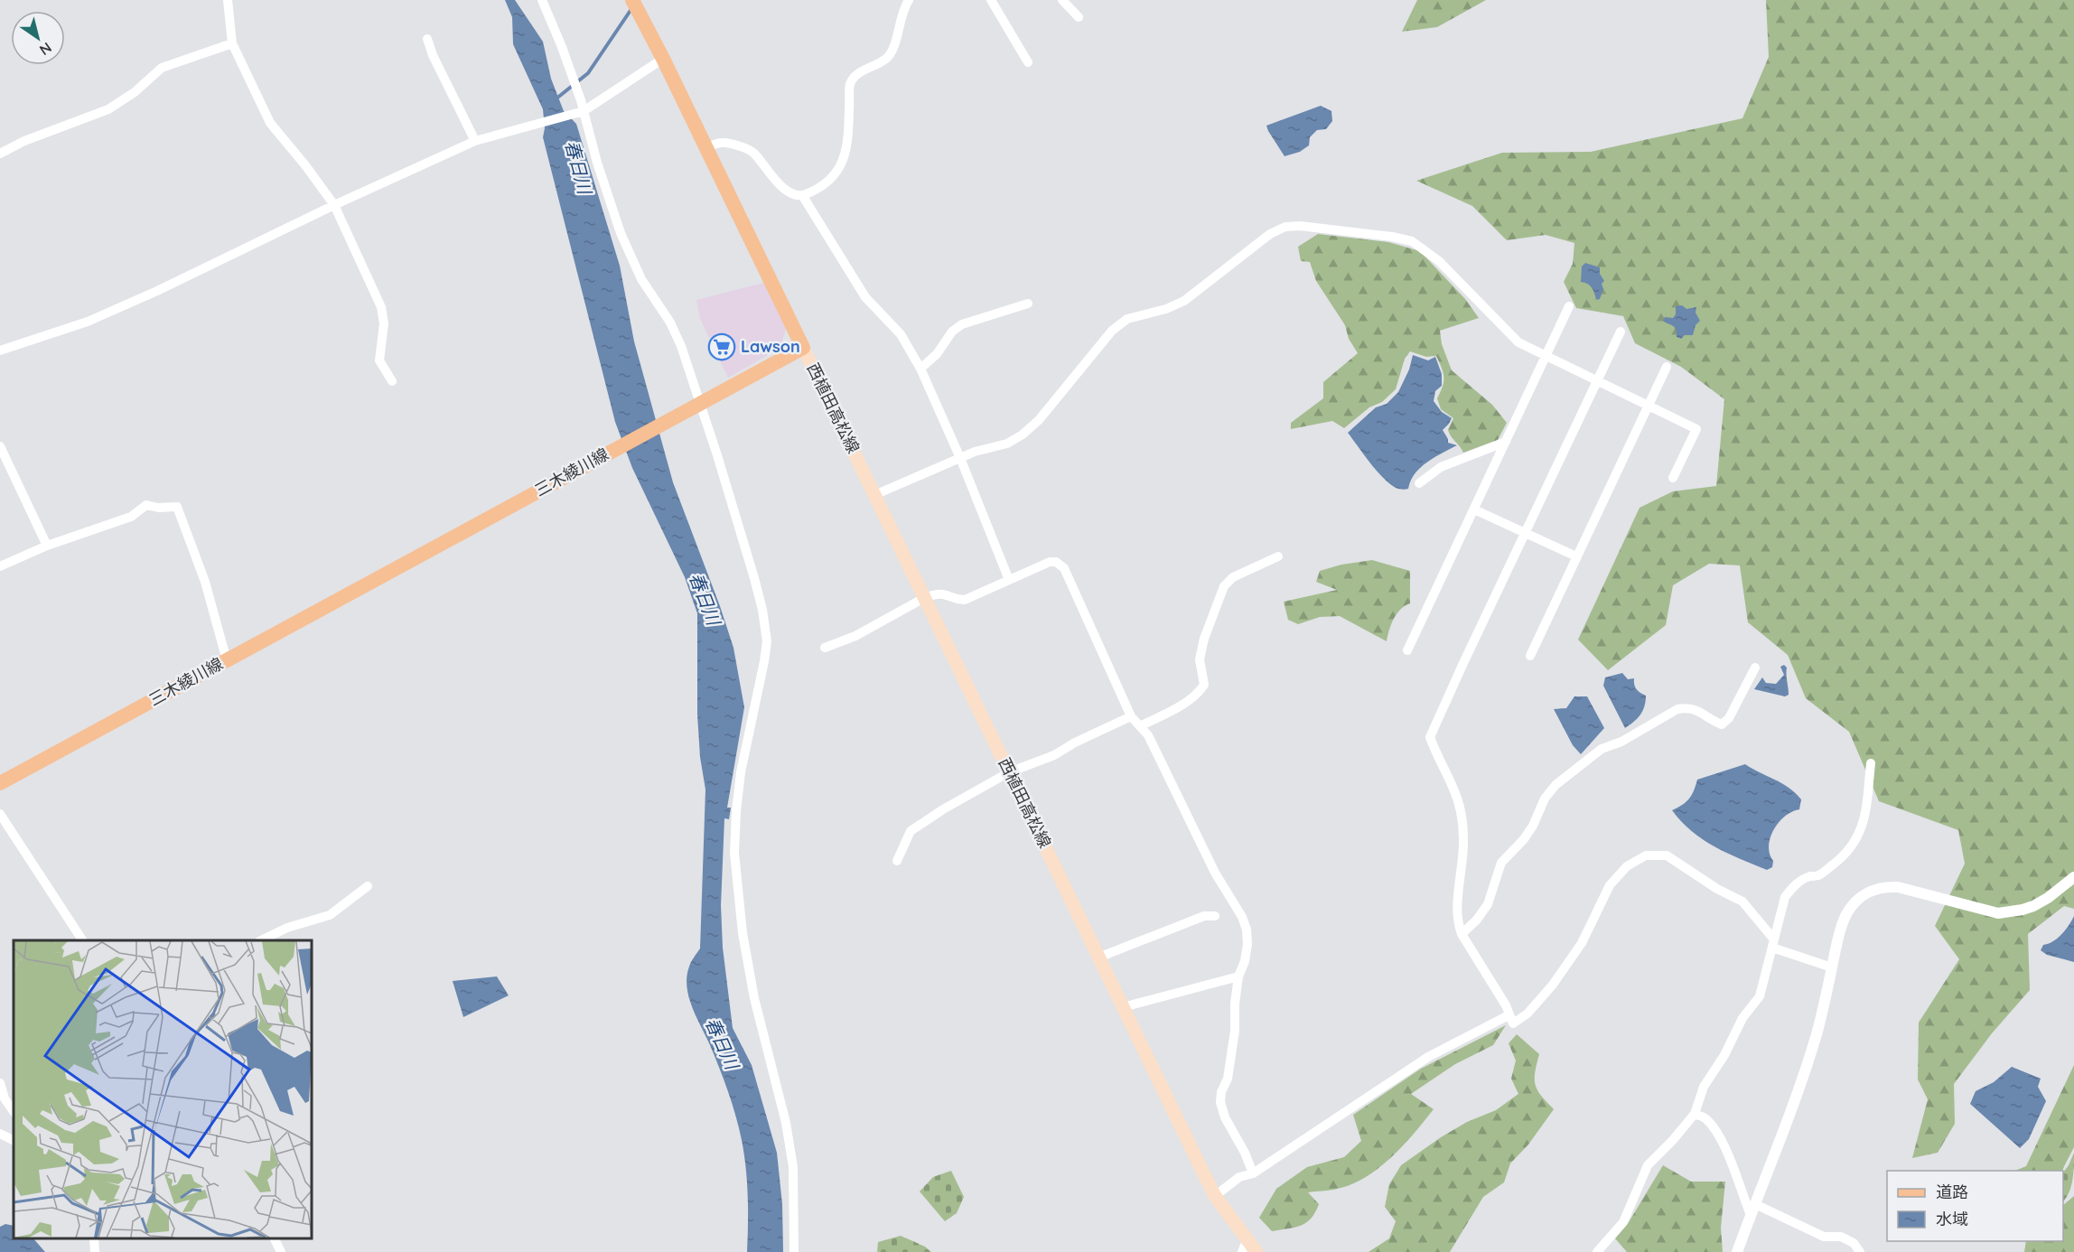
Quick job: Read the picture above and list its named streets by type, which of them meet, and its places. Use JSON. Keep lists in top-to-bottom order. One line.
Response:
{"streets":{"main road":["西植田高松線","三木綾川線"]},"crossings":[["西植田高松線","三木綾川線"]],"water":["春日川"],"places":{"supermarket":["Lawson"]},"legend":["道路","水域"],"north":"bottom right"}
